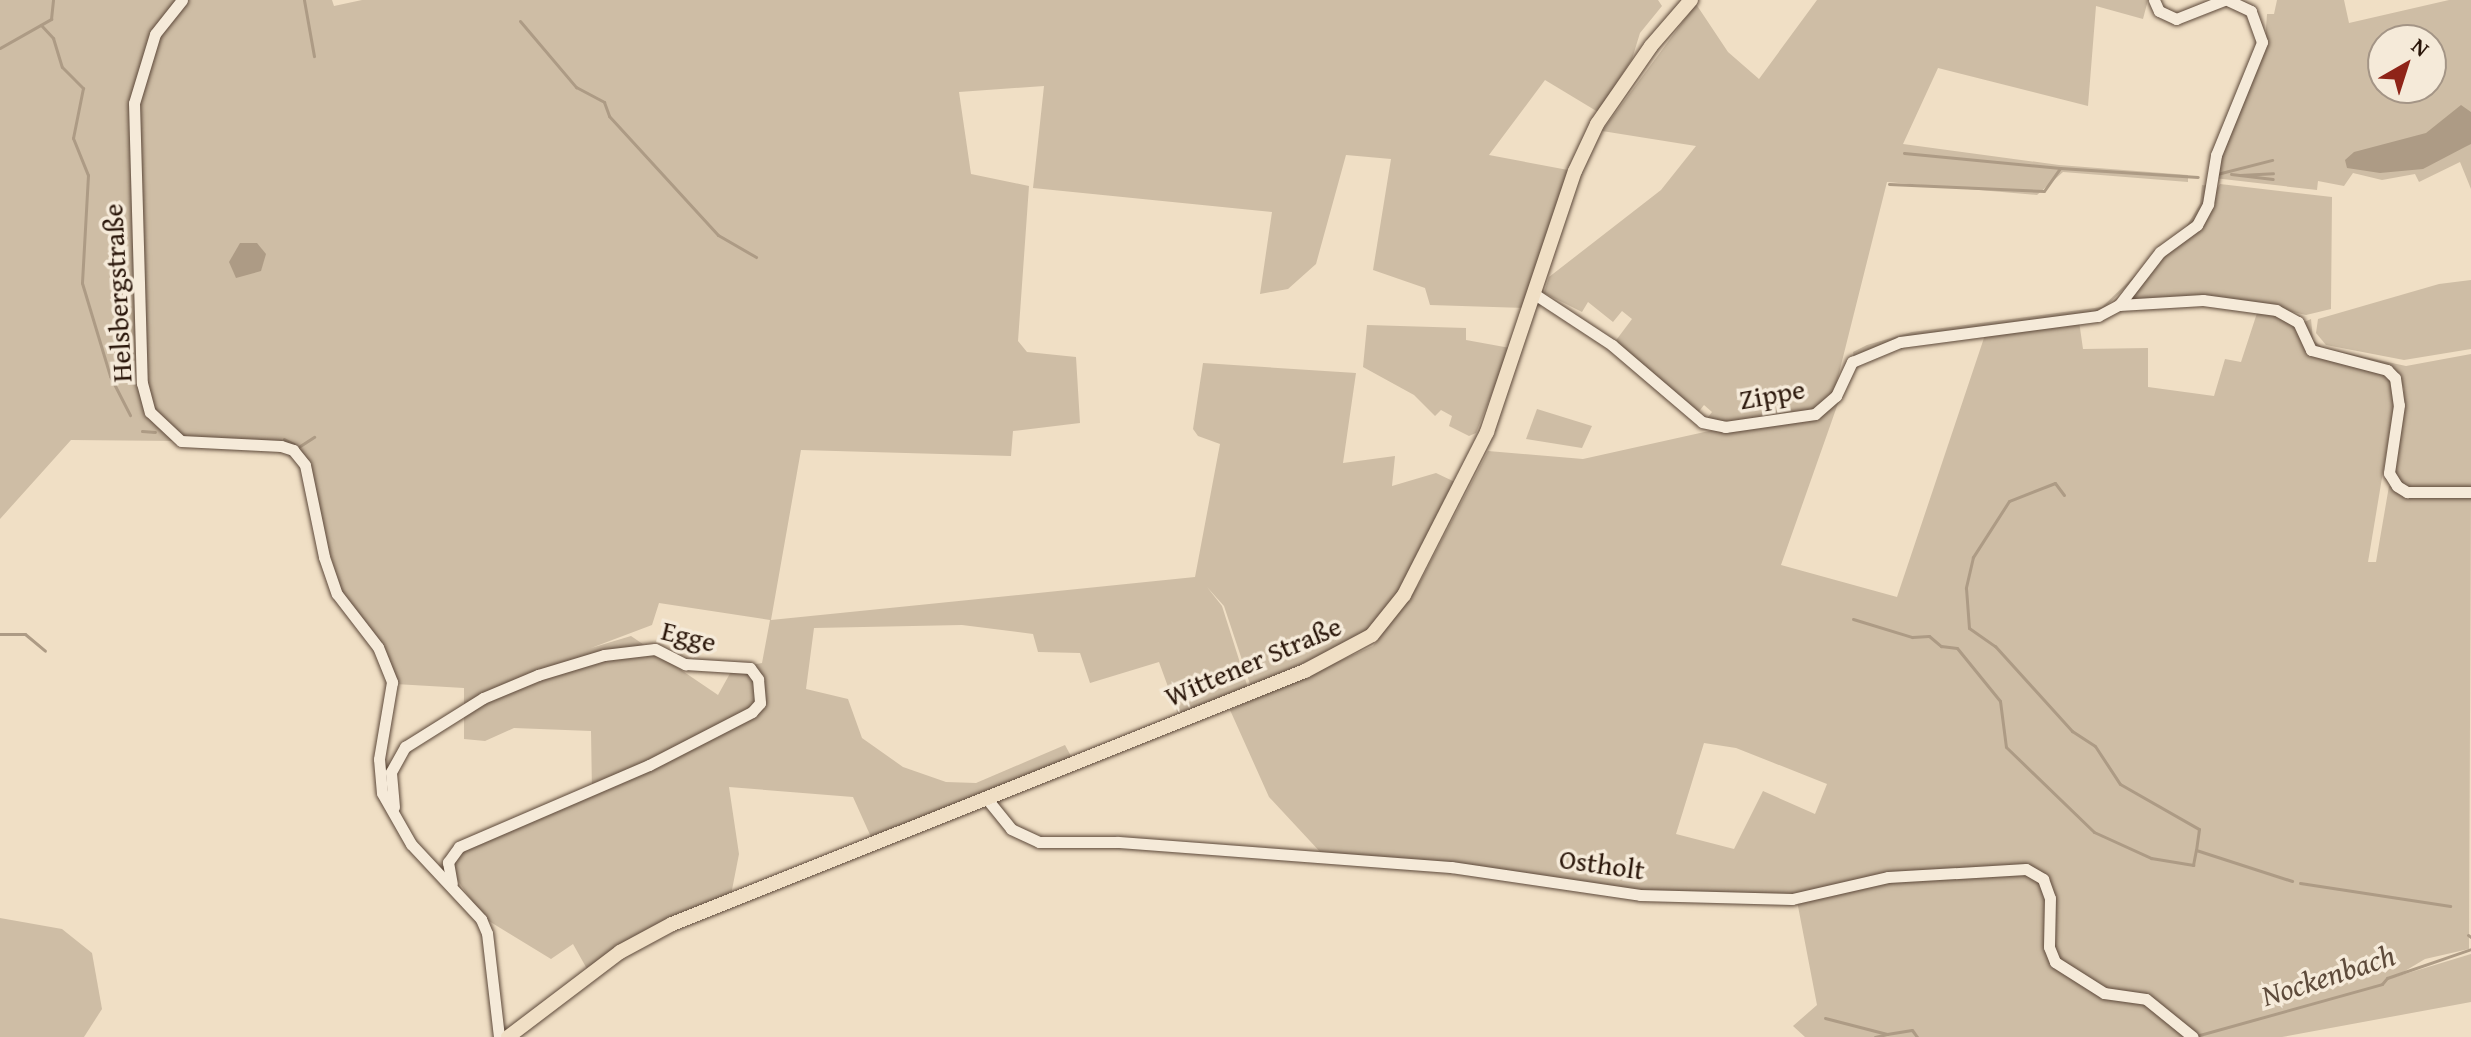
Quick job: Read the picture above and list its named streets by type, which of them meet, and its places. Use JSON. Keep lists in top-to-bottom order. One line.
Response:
{"streets":{"main road":["Wittener Straße"],"street":["Helsbergstraße","Zippe","Egge","Ostholt"]},"crossings":[["Helsbergstraße","Egge"],["Zippe","Wittener Straße"],["Wittener Straße","Ostholt"]],"water":["Nockenbach"],"north":"top right"}
